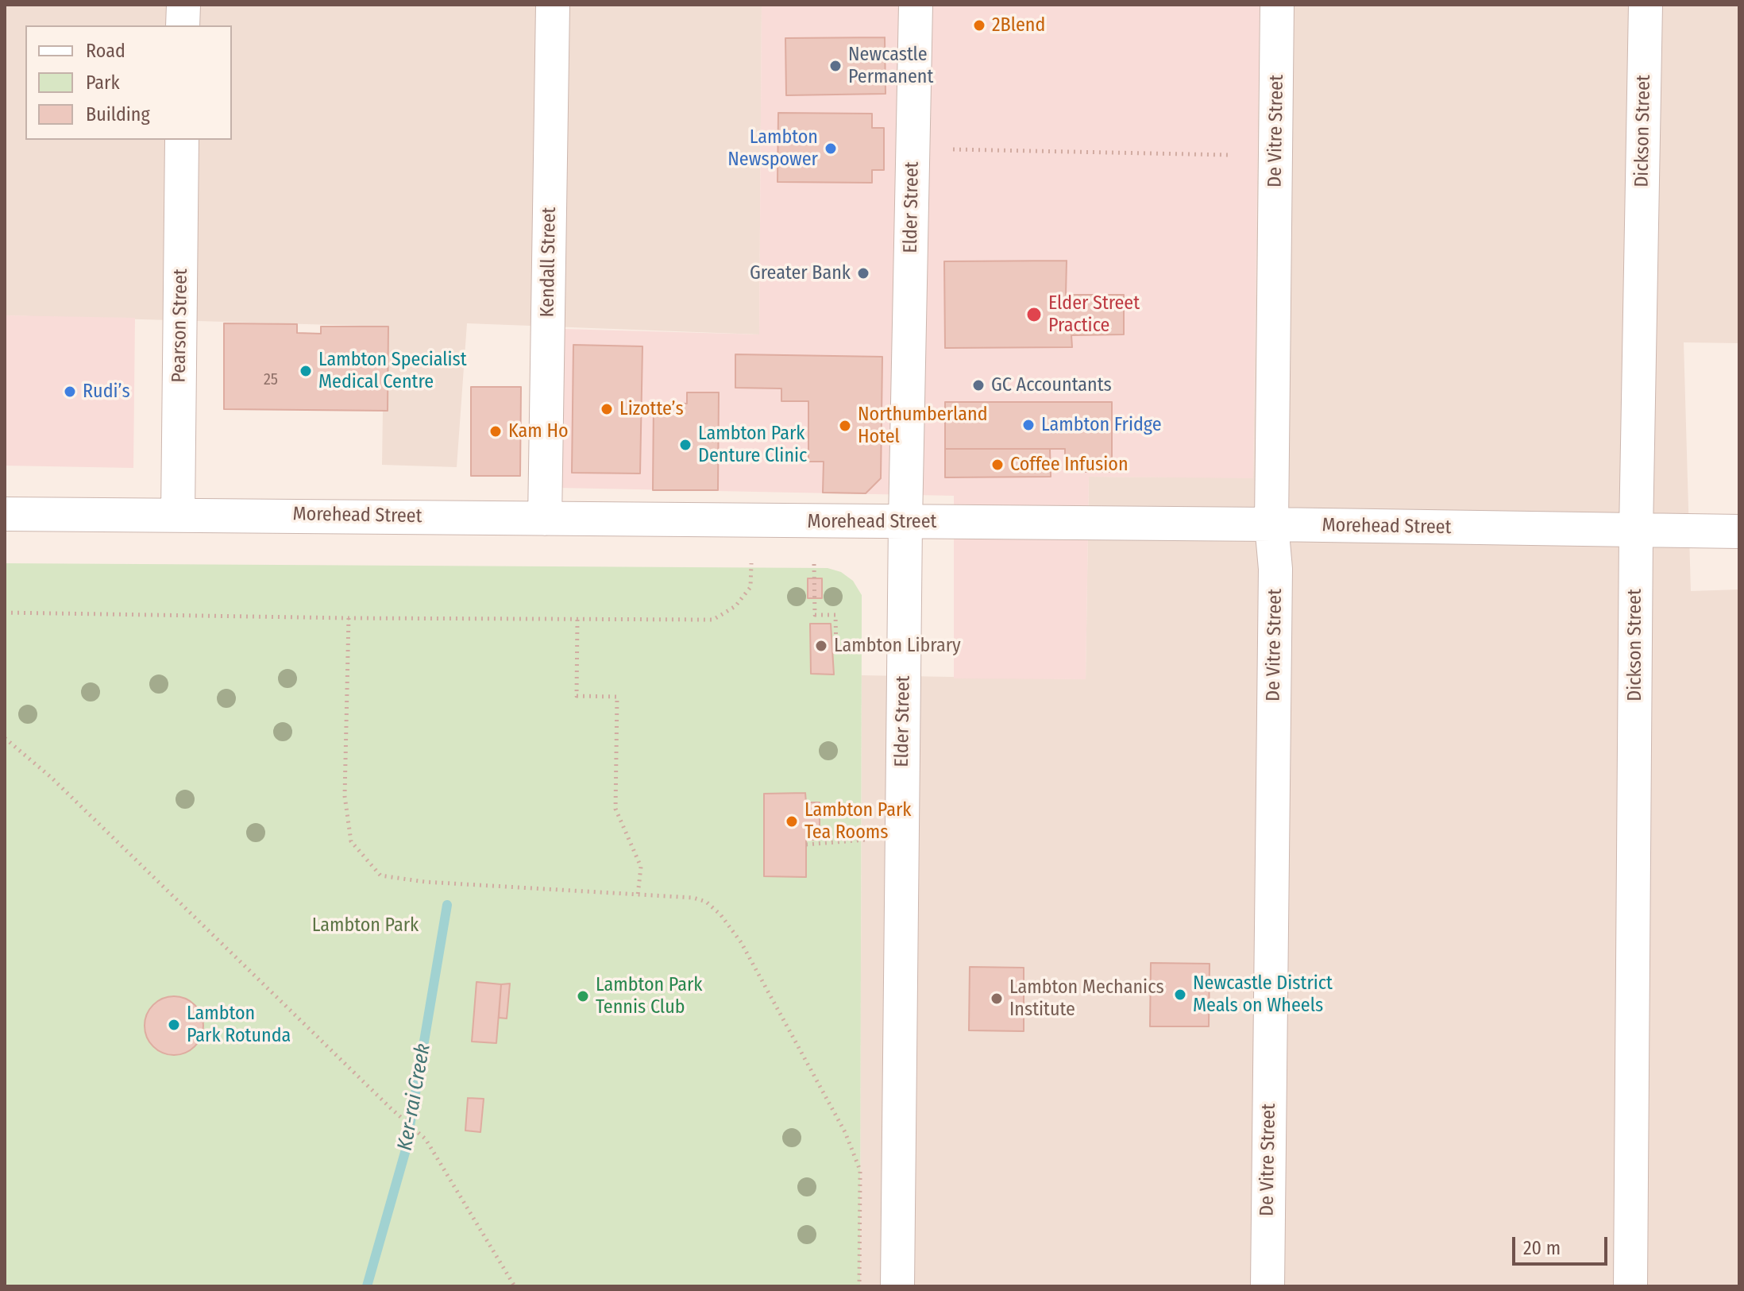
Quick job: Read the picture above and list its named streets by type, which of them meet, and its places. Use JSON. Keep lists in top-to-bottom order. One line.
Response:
{"streets":{"street":["De Vitre Street","Dickson Street","Elder Street","Kendall Street","Pearson Street","Morehead Street"]},"crossings":[["De Vitre Street","Morehead Street"],["Dickson Street","Morehead Street"],["Elder Street","Morehead Street"],["Kendall Street","Morehead Street"],["Pearson Street","Morehead Street"]],"water":["Ker-rai Creek"],"parks":["Lambton Park"],"places":["2Blend","Newcastle Permanent","Lambton Newspower","Greater Bank","Elder Street Practice","Lambton Specialist Medical Centre","GC Accountants","Rudi’s","Lizotte’s","Lambton Fridge","Northumberland Hotel","Kam Ho","Lambton Park Denture Clinic","Coffee Infusion","Lambton Library","Lambton Park Tea Rooms","Newcastle District Meals on Wheels","Lambton Park Tennis Club","Lambton Mechanics Institute","Lambton Park Rotunda"],"house_numbers":["25"],"legend":["Road","Park","Building"],"scale_bar":"20 m"}
